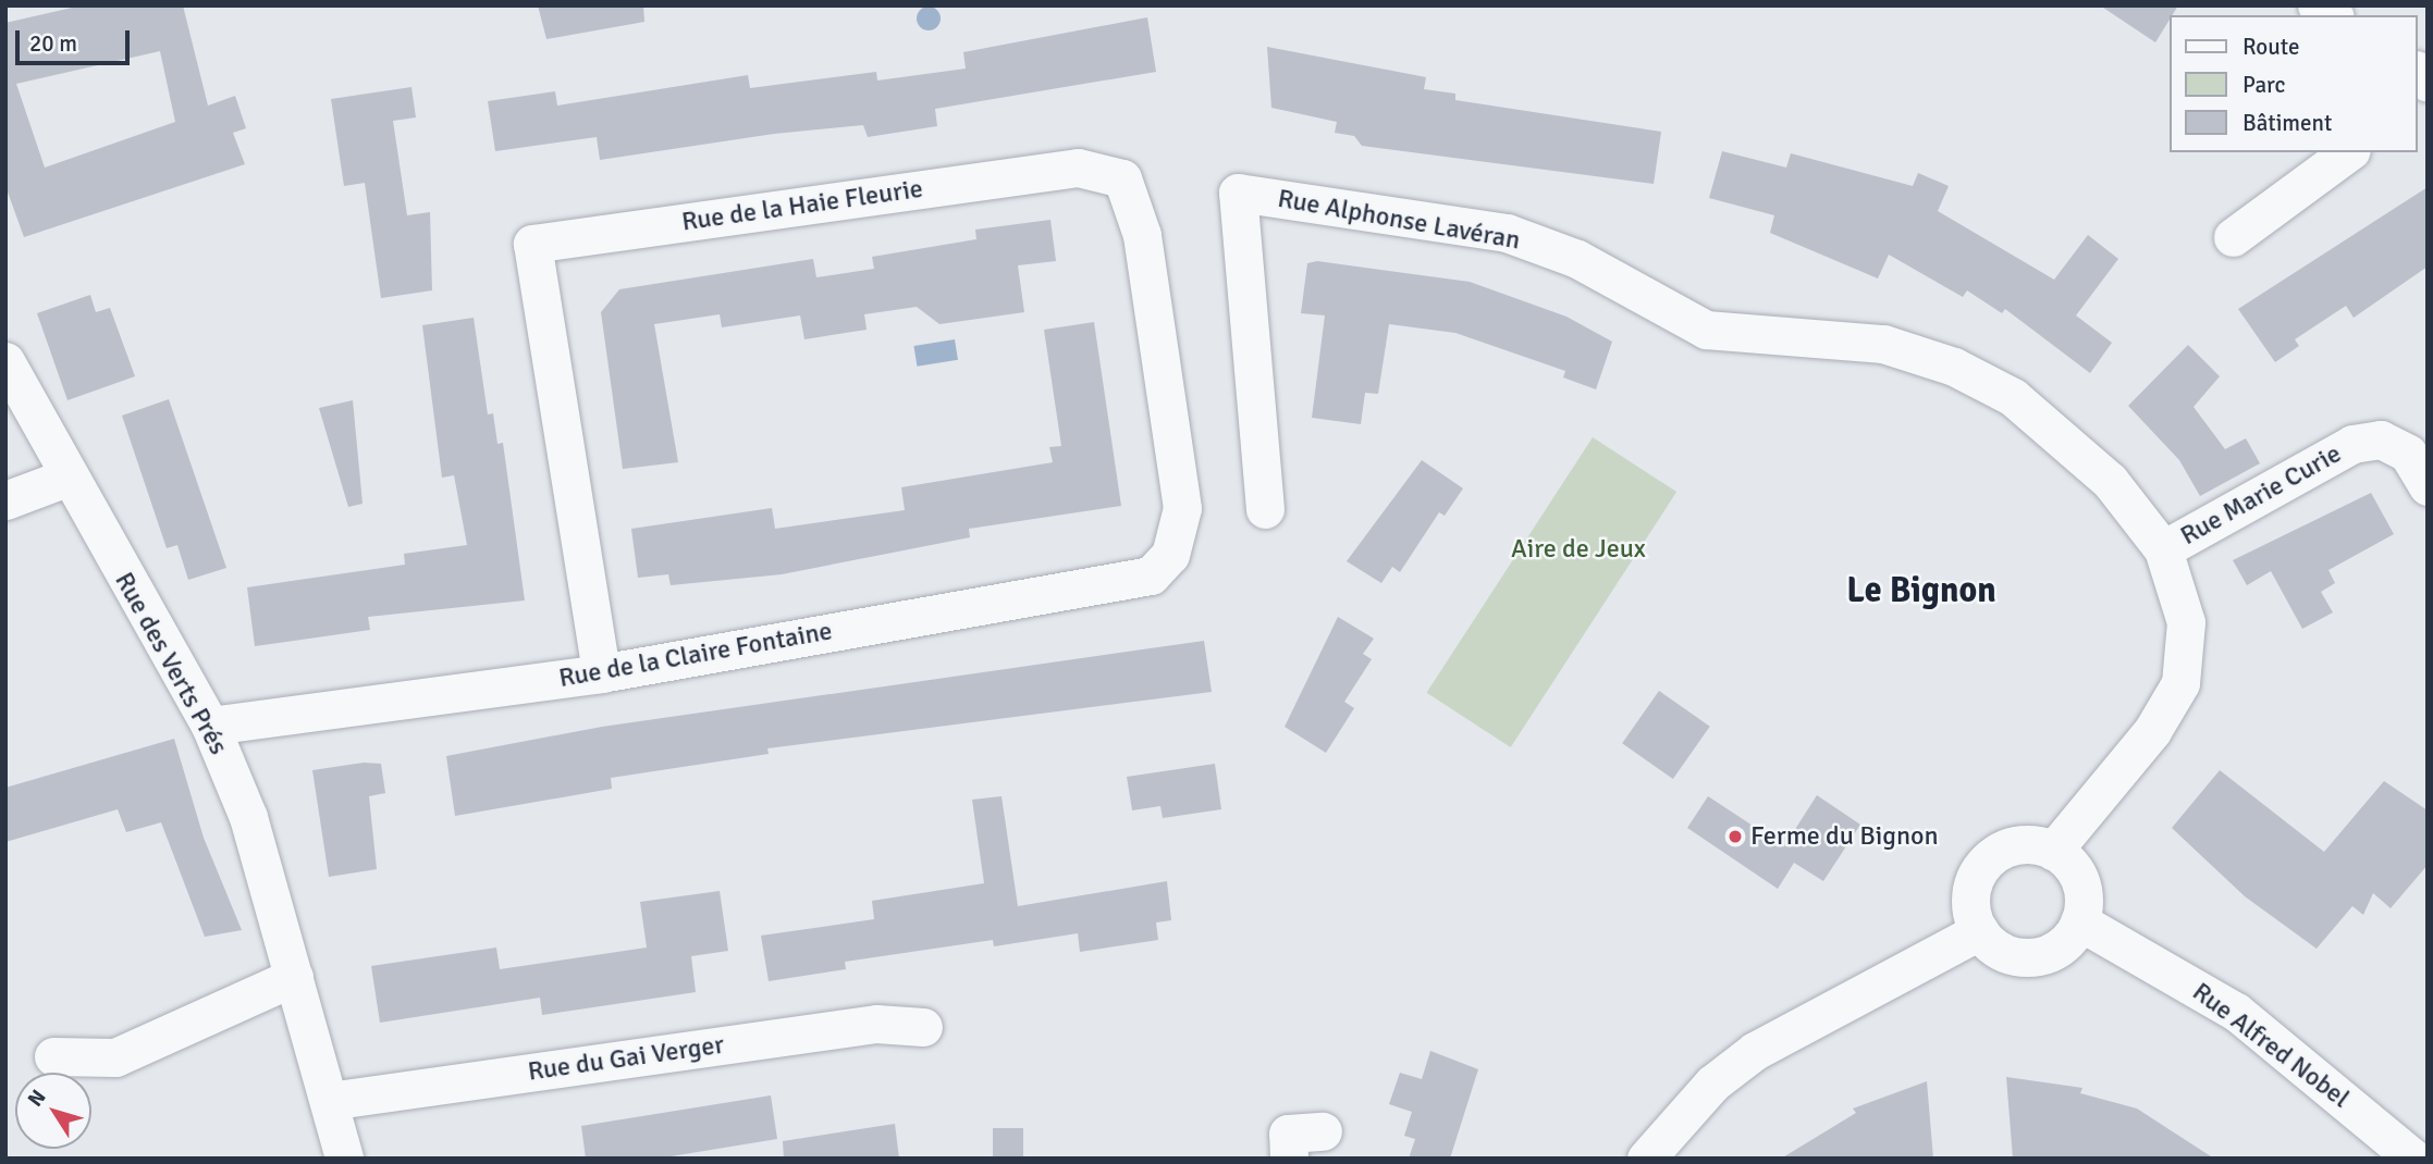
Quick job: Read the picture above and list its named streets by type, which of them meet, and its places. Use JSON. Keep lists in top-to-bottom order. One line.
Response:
{"streets":{"street":["Rue de la Haie Fleurie","Rue Alphonse Lavéran","Rue Marie Curie","Rue de la Claire Fontaine","Rue des Verts Prés","Rue Alfred Nobel","Rue du Gai Verger"]},"crossings":[["Rue de la Haie Fleurie","Rue de la Claire Fontaine"],["Rue Alphonse Lavéran","Rue Marie Curie"],["Rue Alphonse Lavéran","Rue Alfred Nobel"],["Rue de la Claire Fontaine","Rue des Verts Prés"],["Rue des Verts Prés","Rue du Gai Verger"]],"districts":["Le Bignon"],"parks":["Aire de Jeux"],"places":["Ferme du Bignon"],"legend":["Route","Parc","Bâtiment"],"scale_bar":"20 m","north":"top left"}
